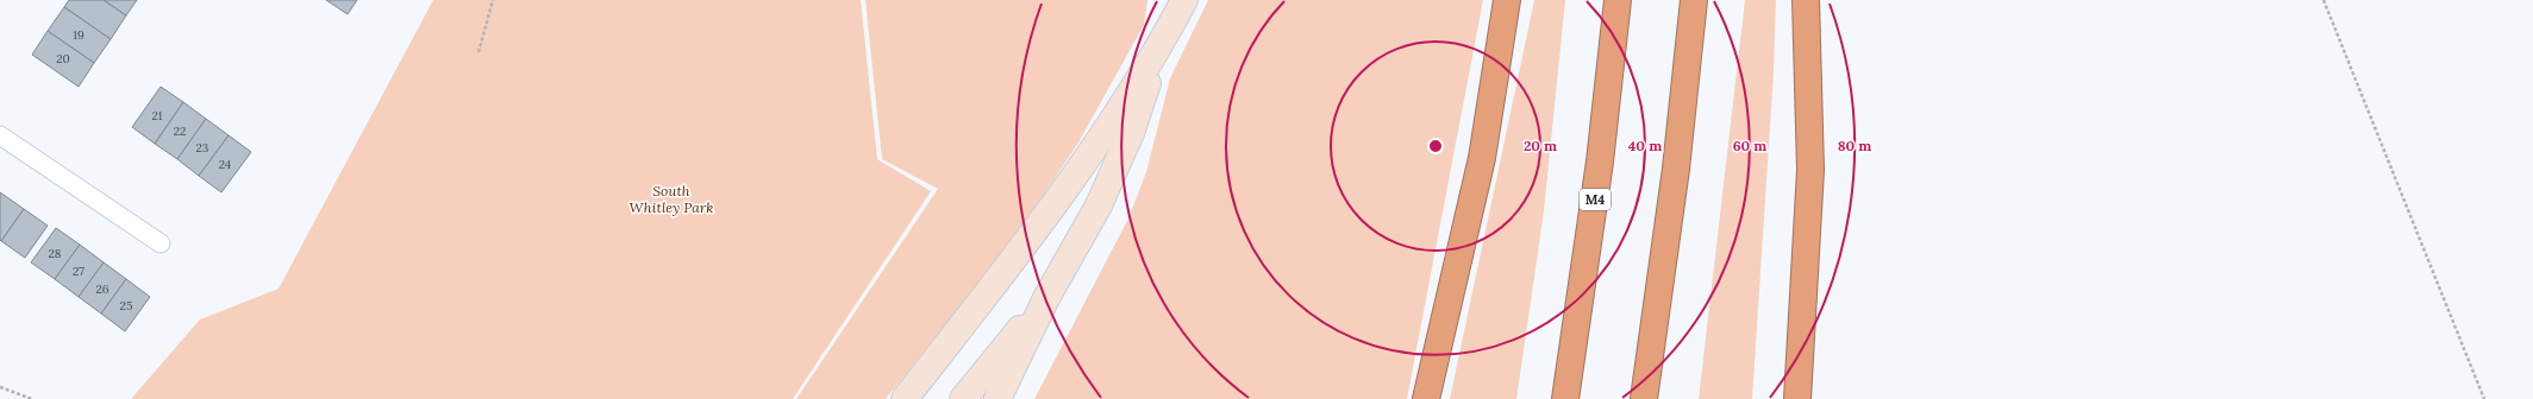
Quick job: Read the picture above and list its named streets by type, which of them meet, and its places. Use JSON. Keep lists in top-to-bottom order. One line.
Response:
{"streets":{"highway":["M4"]},"parks":["South Whitley Park"],"house_numbers":["19","20","21","22","23","24","28","27","26","25"],"rings":["20 m","40 m","60 m","80 m"]}
